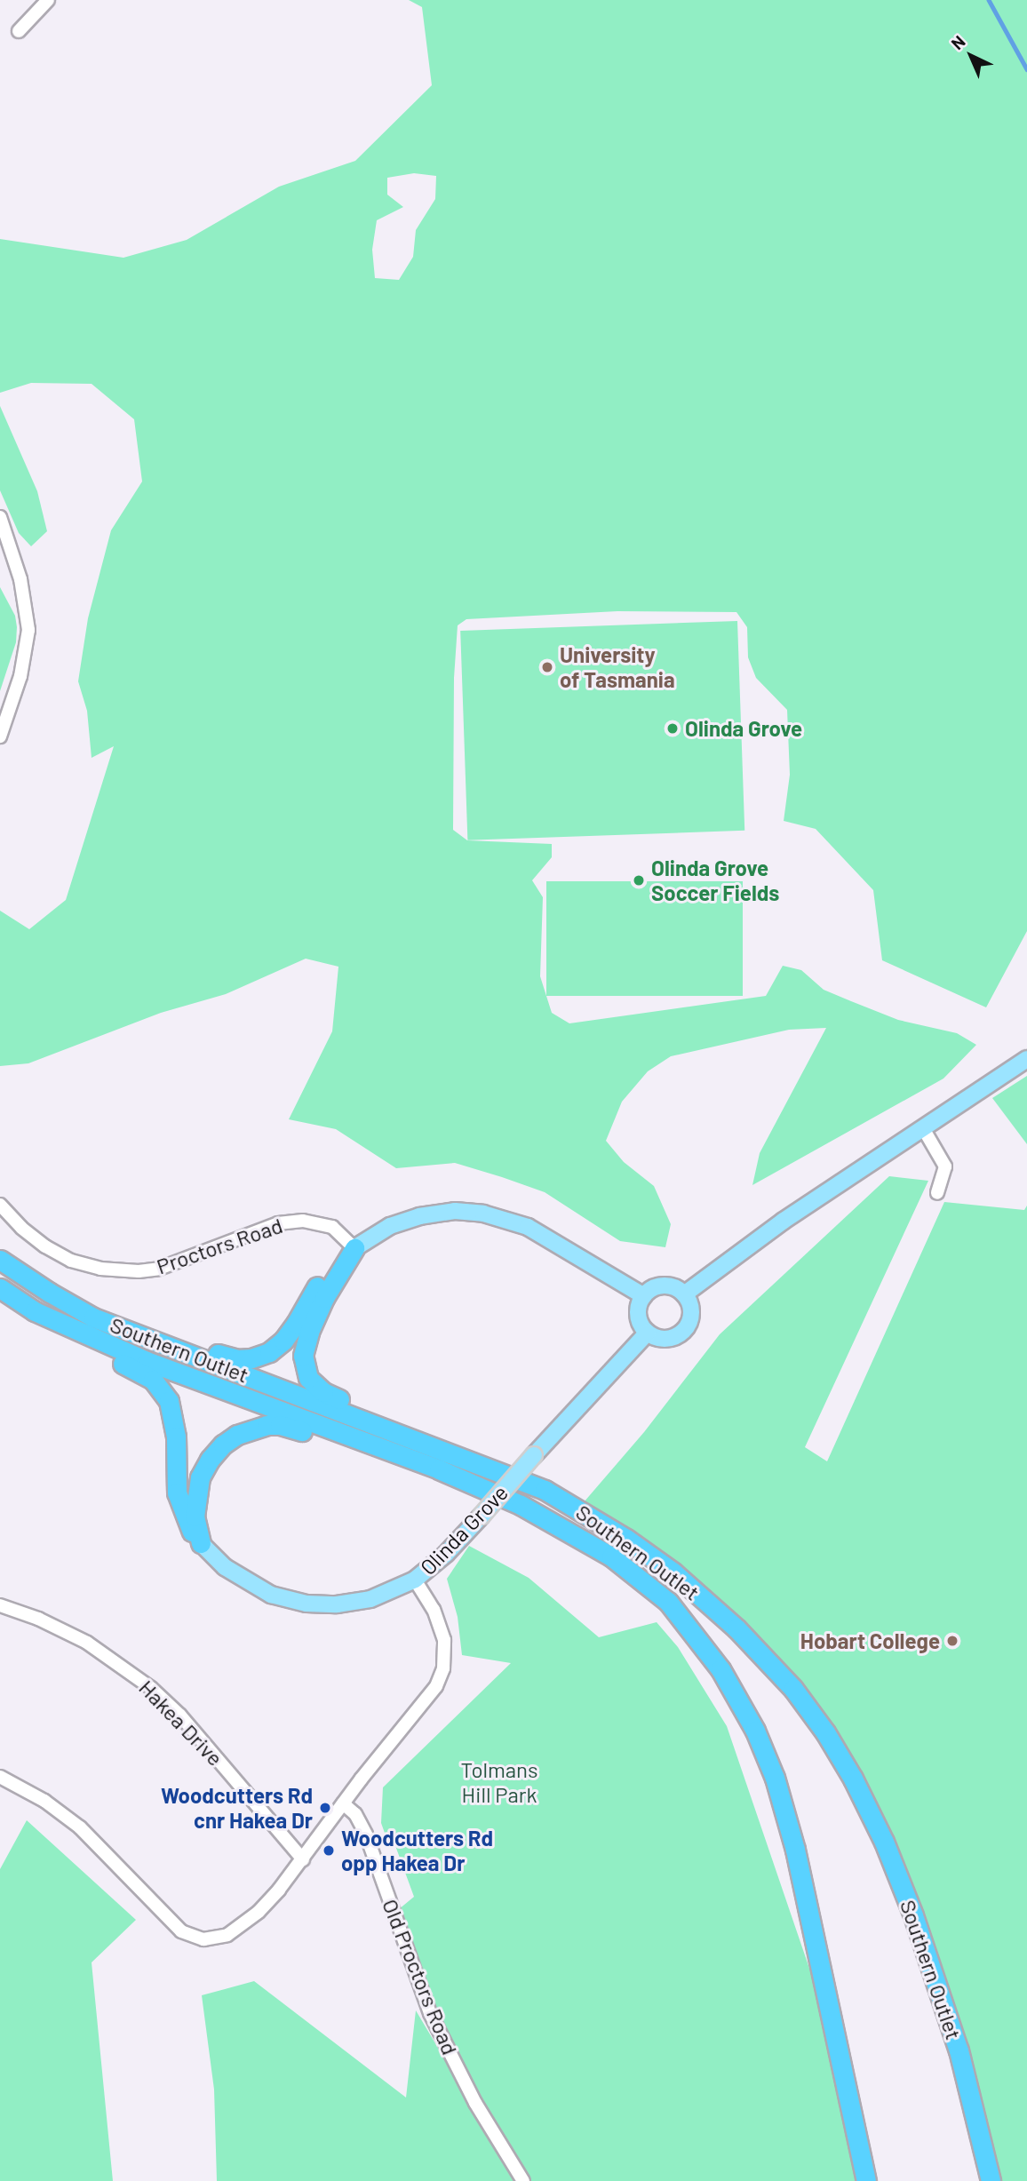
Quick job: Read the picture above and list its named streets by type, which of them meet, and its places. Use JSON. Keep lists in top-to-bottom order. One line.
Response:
{"streets":{"highway":["Southern Outlet"],"main road":["Olinda Grove"],"street":["Proctors Road","Hakea Drive","Old Proctors Road"]},"parks":["Tolmans Hill Park"],"places":["University of Tasmania","Olinda Grove","Olinda Grove Soccer Fields","Hobart College","Woodcutters Rd cnr Hakea Dr","Woodcutters Rd opp Hakea Dr"],"north":"top left"}
